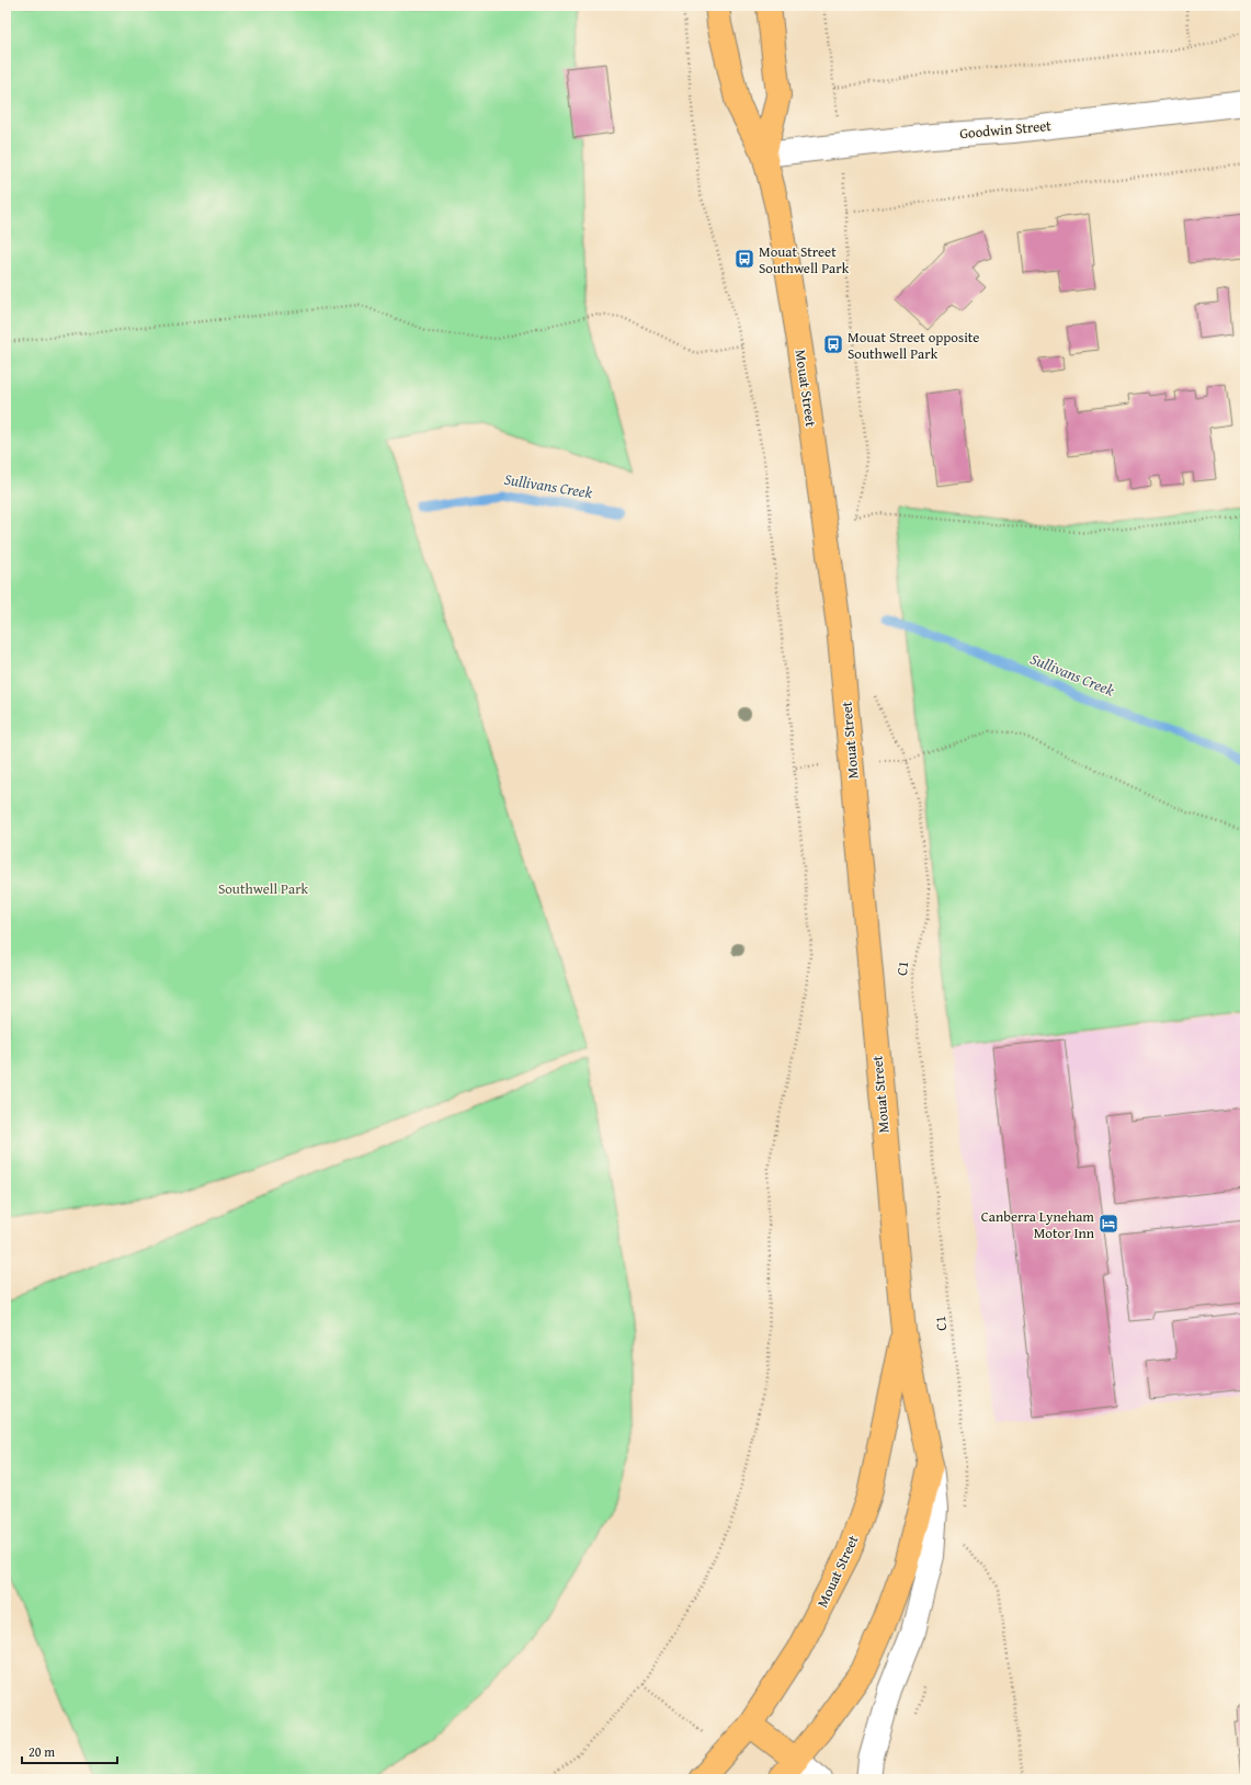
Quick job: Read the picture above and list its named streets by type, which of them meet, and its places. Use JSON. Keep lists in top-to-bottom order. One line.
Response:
{"streets":{"main road":["Mouat Street"],"street":["Goodwin Street"],"path":["C1"]},"crossings":[["Goodwin Street","Mouat Street"]],"water":["Sullivans Creek"],"parks":["Southwell Park"],"places":{"bus stop":["Mouat Street Southwell Park","Mouat Street opposite Southwell Park"],"hotel":["Canberra Lyneham Motor Inn"]},"scale_bar":"20 m"}
